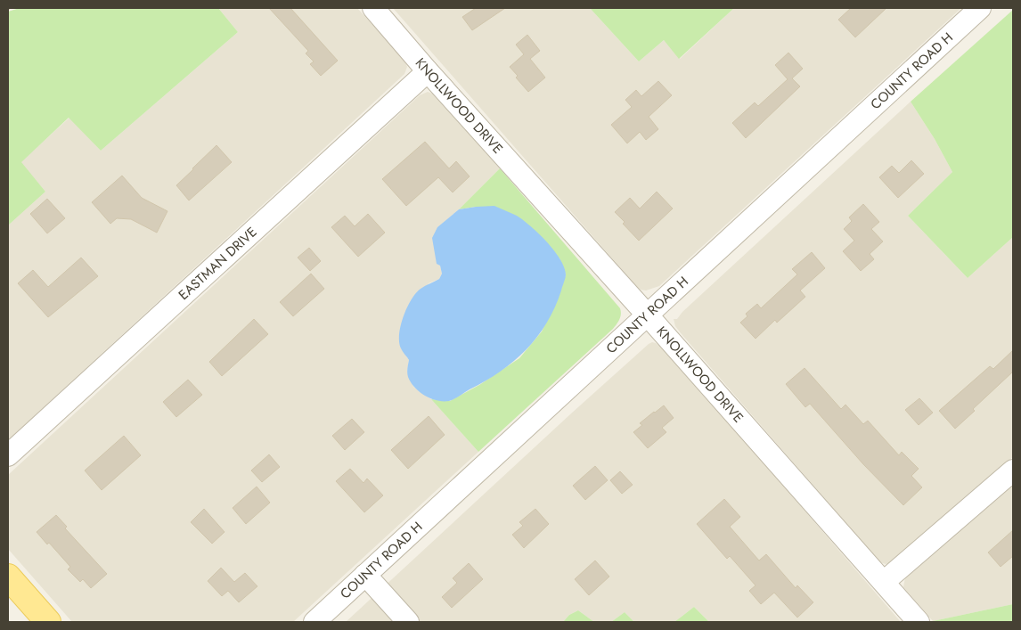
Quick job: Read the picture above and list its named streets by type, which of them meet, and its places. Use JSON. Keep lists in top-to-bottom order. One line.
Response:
{"streets":{"street":["COUNTY ROAD H","KNOLLWOOD DRIVE","EASTMAN DRIVE"]},"crossings":[["COUNTY ROAD H","KNOLLWOOD DRIVE"],["KNOLLWOOD DRIVE","EASTMAN DRIVE"]]}
